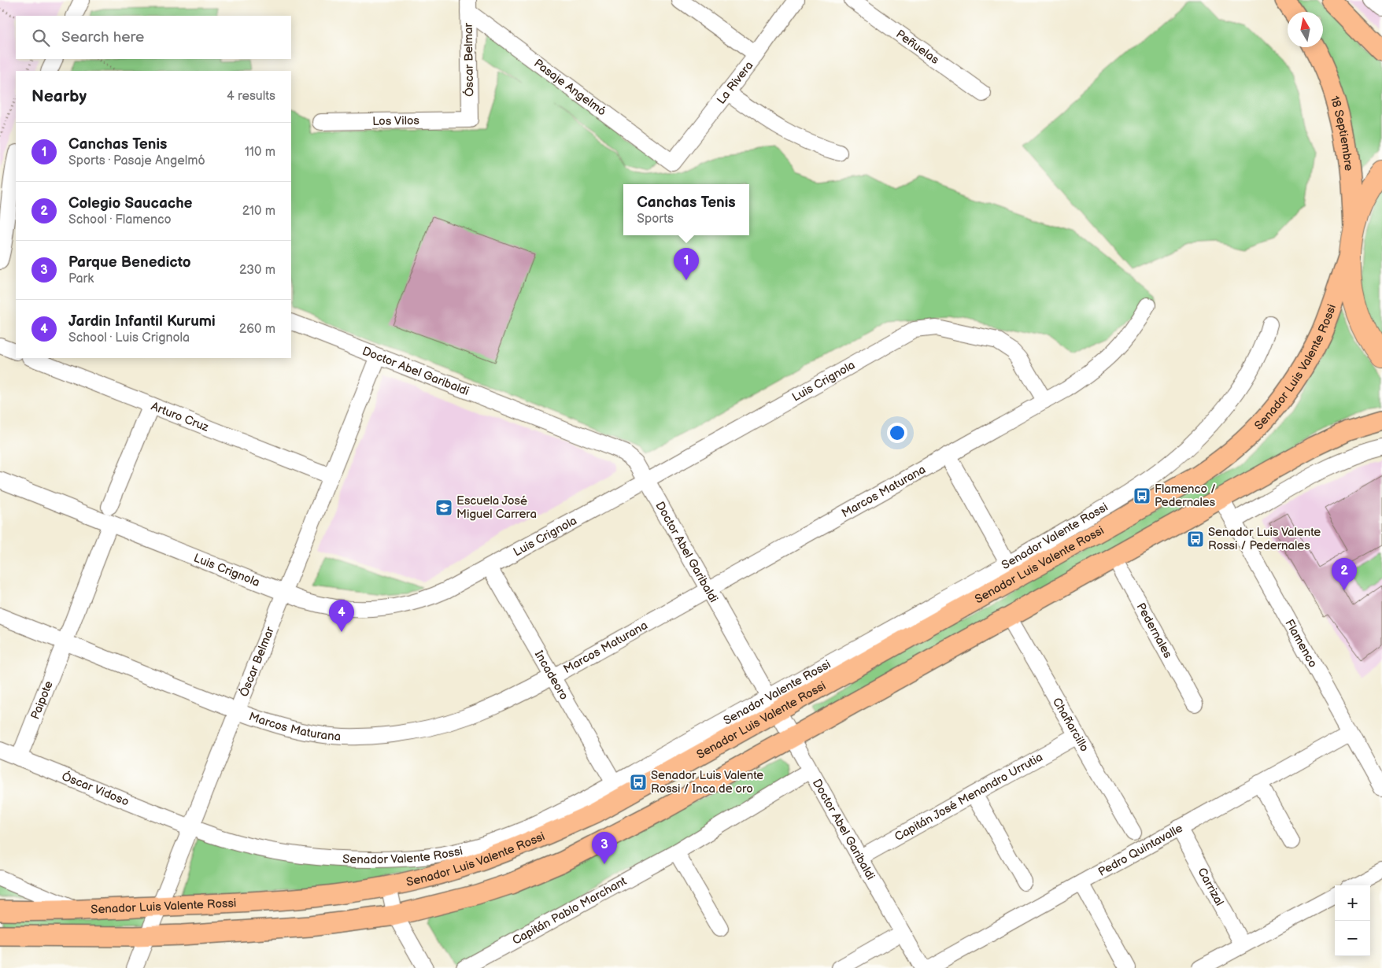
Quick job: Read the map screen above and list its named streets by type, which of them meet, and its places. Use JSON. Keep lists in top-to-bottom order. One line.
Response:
{"streets":{"main road":["18 Septiembre","Senador Luis Valente Rossi"],"street":["Peñuelas","Óscar Belmar","La Rivera","Pasaje Angelmó","Los Vilos","Doctor Abel Garibaldi","Luis Crignola","Arturo Cruz","Marcos Maturana","Senador Valente Rossi","Pedernales","Flamenco","Incadeoro","Paipote","Chañarcillo","Óscar Vidoso","Capitán José Menandro Urrutia","Pedro Quintavalle","Carrizal","Capitán Pablo Marchant"]},"crossings":[["Óscar Belmar","Pasaje Angelmó"],["Óscar Belmar","Los Vilos"],["Óscar Belmar","Senador Luis Valente Rossi"],["Óscar Belmar","Doctor Abel Garibaldi"],["Óscar Belmar","Luis Crignola"],["Óscar Belmar","Arturo Cruz"],["Óscar Belmar","Marcos Maturana"],["Óscar Belmar","Senador Valente Rossi"],["Óscar Belmar","Óscar Vidoso"],["La Rivera","Pasaje Angelmó"],["Senador Luis Valente Rossi","Doctor Abel Garibaldi"],["Senador Luis Valente Rossi","Senador Valente Rossi"],["Doctor Abel Garibaldi","Luis Crignola"],["Doctor Abel Garibaldi","Marcos Maturana"],["Doctor Abel Garibaldi","Senador Valente Rossi"],["Doctor Abel Garibaldi","Capitán José Menandro Urrutia"],["Doctor Abel Garibaldi","Capitán Pablo Marchant"],["Luis Crignola","Marcos Maturana"],["Luis Crignola","Incadeoro"],["Luis Crignola","Paipote"],["Marcos Maturana","Incadeoro"],["Marcos Maturana","Paipote"],["Senador Valente Rossi","Incadeoro"],["Senador Valente Rossi","Óscar Vidoso"],["Flamenco","Pedro Quintavalle"],["Paipote","Óscar Vidoso"],["Chañarcillo","Capitán José Menandro Urrutia"],["Pedro Quintavalle","Carrizal"]],"places":{"bus stop":["Flamenco / Pedernales","Senador Luis Valente Rossi / Pedernales","Senador Luis Valente Rossi / Inca de oro"],"school or university":["Escuela José Miguel Carrera"]},"north":"top","page":{"search":"Search here","heading":["Nearby","4 results"],"list":[{"mark":"1","name":"Canchas Tenis","note":"Sports · Pasaje Angelmó","value":"110 m"},{"mark":"2","name":"Colegio Saucache","note":"School · Flamenco","value":"210 m"},{"mark":"3","name":"Parque Benedicto","note":"Park","value":"230 m"},{"mark":"4","name":"Jardin Infantil Kurumi","note":"School · Luis Crignola","value":"260 m"}],"popup":["Canchas Tenis","Sports"],"pins":["1","2","4","3"],"map_buttons":["+","−"]}}
